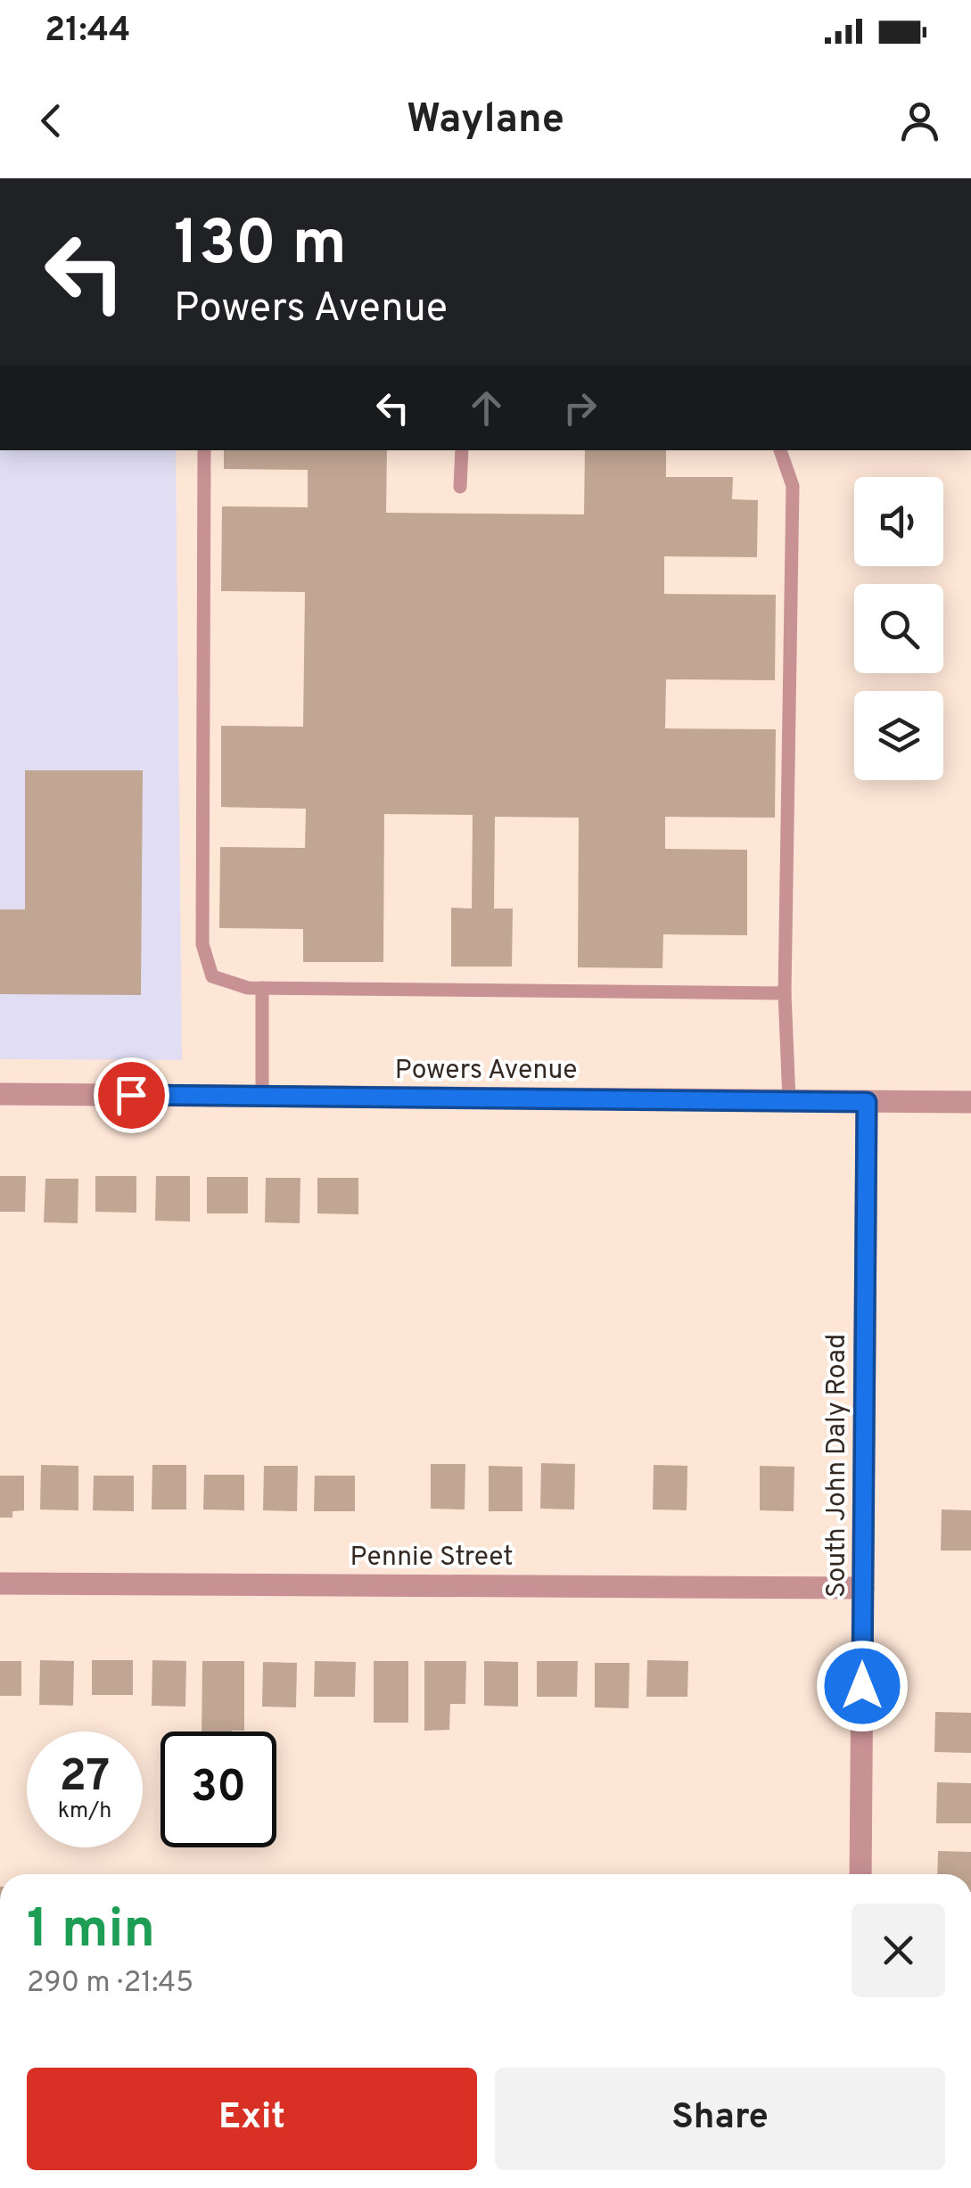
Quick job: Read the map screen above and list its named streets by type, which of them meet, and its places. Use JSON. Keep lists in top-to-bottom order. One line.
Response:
{"streets":{"street":["Powers Avenue","South John Daly Road","Pennie Street"]},"crossings":[["Powers Avenue","South John Daly Road"],["South John Daly Road","Pennie Street"]],"page":{"status":"21:44","header":"Waylane","turn":["130 m","Powers Avenue"],"speed":"27 km/h","limit":"30","heading":["1 min","290 m · 21:45"],"buttons":["Exit","Share"]}}
